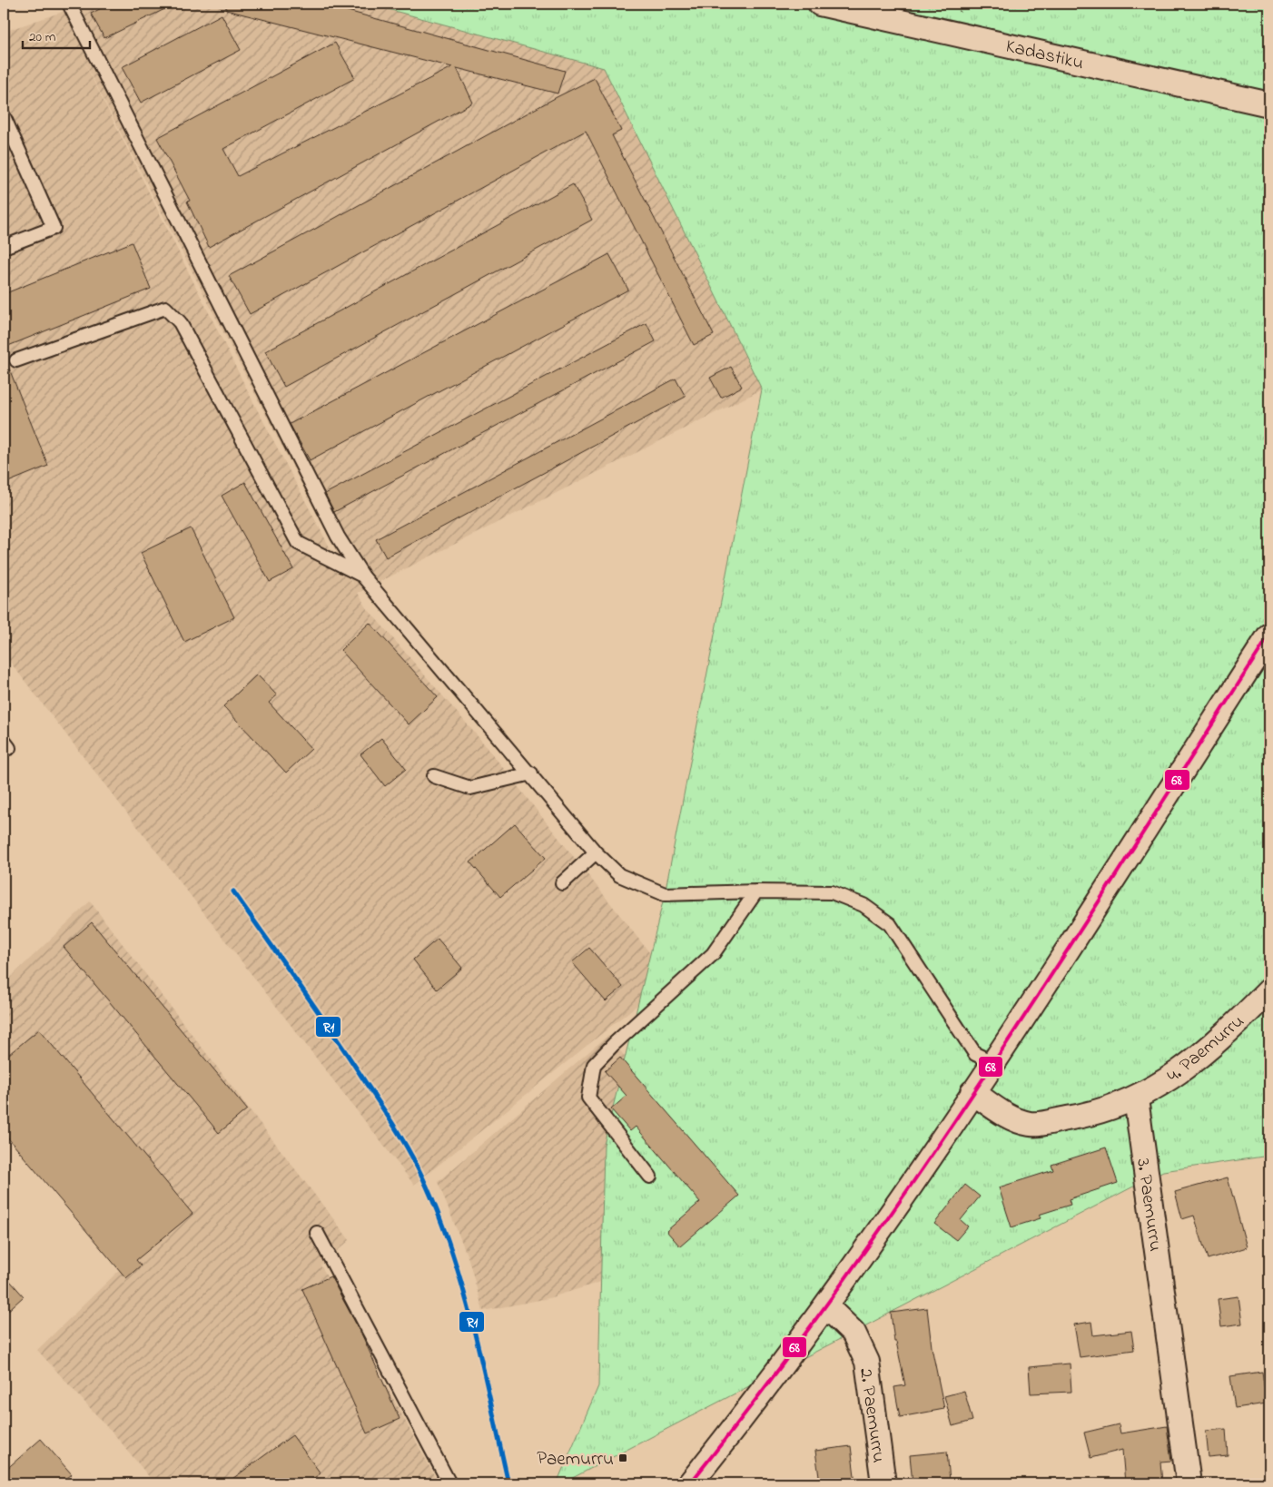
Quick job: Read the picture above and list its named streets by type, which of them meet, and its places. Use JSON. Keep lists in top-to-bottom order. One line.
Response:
{"streets":{"street":["Kadastiku","4. Paemurru","3. Paemurru","2. Paemurru"]},"crossings":[["4. Paemurru","3. Paemurru"]],"places":{"transit":["Paemurru"]},"lines":["transit line 68","transit line R1"],"scale_bar":"20 m"}
